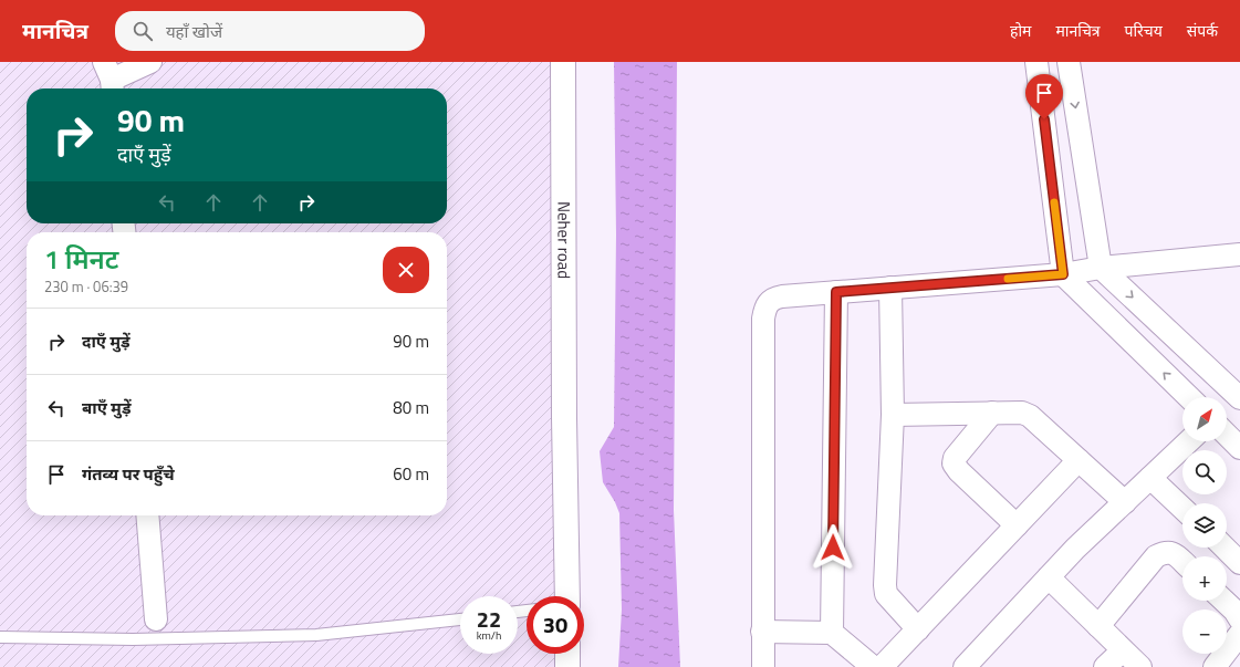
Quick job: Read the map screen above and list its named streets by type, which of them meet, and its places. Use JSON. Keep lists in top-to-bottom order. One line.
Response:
{"streets":{"street":["Neher road"]},"north":"top right","page":{"header":"मानचित्र","search":"यहाँ खोजें","nav":["होम","मानचित्र","परिचय","संपर्क"],"turn":["90 m","दाएँ मुड़ें"],"heading":["1 मिनट","230 m · 06:39"],"list":[{"name":"दाएँ मुड़ें","value":"90 m"},{"name":"बाएँ मुड़ें","value":"80 m"},{"name":"गंतव्य पर पहुँचे","value":"60 m"}],"map_buttons":["+","−"],"speed":"22 km/h","limit":"30"}}
